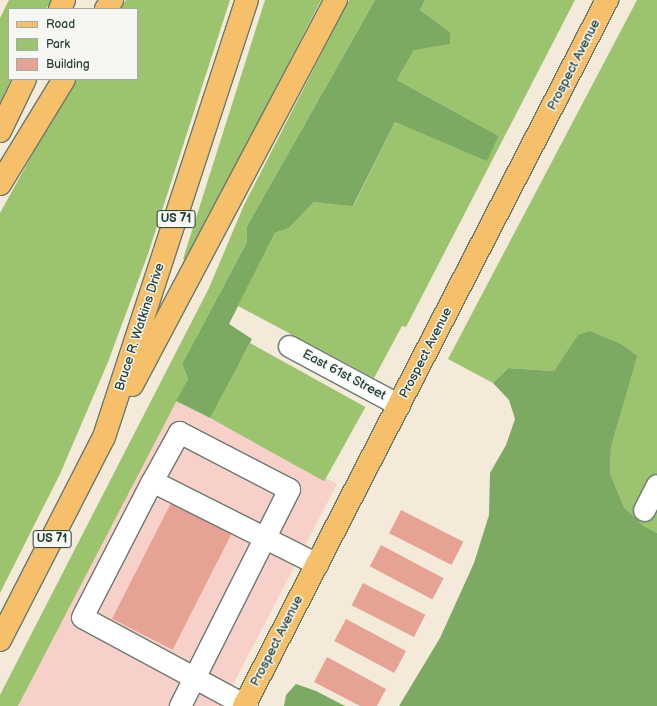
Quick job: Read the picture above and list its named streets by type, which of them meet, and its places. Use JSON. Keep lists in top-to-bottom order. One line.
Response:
{"streets":{"main road":["Prospect Avenue","US 71","Bruce R. Watkins Drive"],"street":["East 61st Street"]},"crossings":[["Prospect Avenue","East 61st Street"]],"legend":["Road","Park","Building"]}
